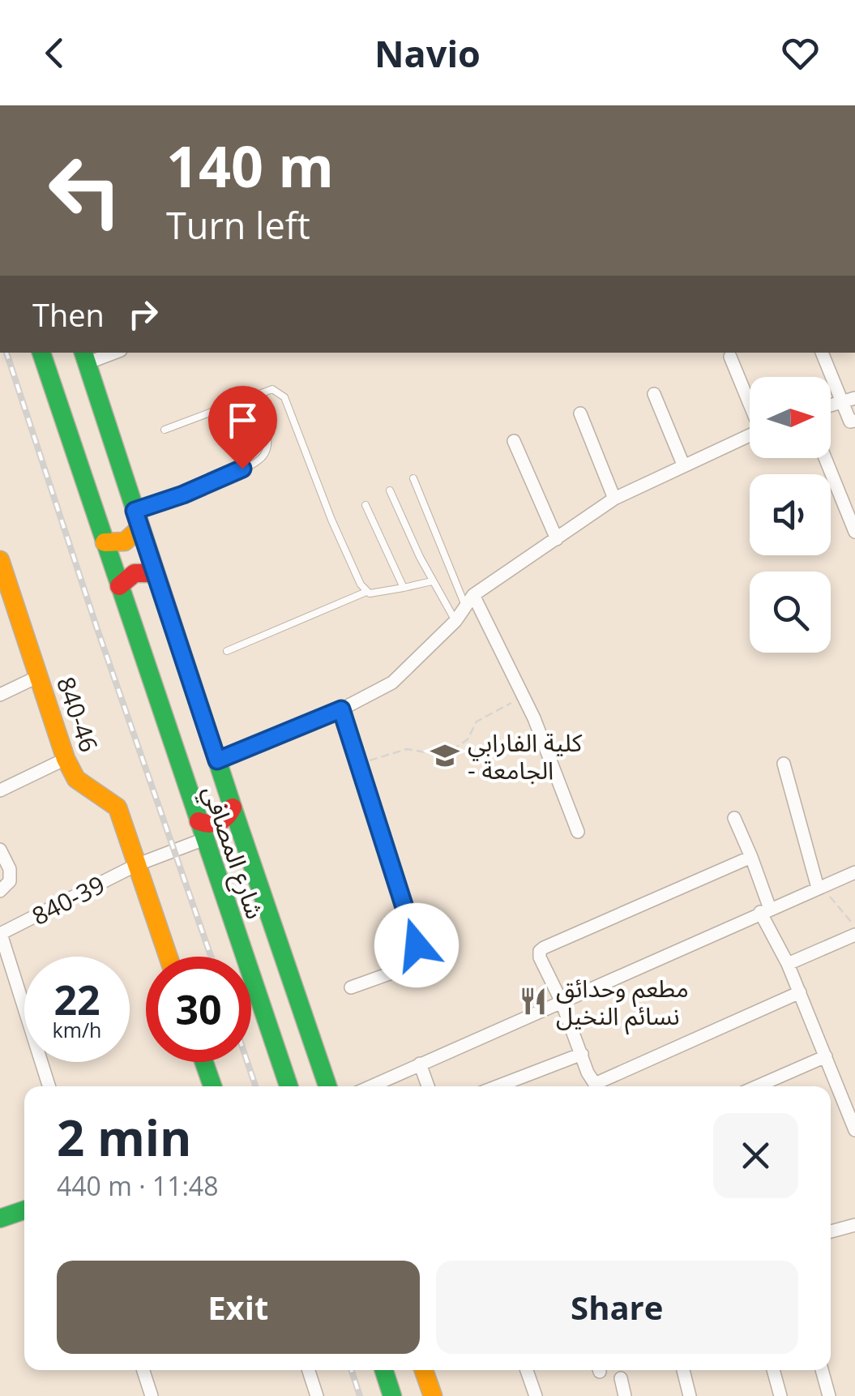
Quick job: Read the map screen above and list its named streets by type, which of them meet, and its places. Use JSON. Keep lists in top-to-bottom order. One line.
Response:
{"streets":{"main road":["840-46","شارع المصافي"],"street":["840-39"]},"crossings":[["840-46","840-39"],["شارع المصافي","840-39"]],"places":{"school or university":["كلية الفارابي - الجامعة"],"restaurant":["مطعم وحدائق نسائم النخيل"]},"north":"right","page":{"header":"Navio","turn":["140 m","Turn left"],"then":"Then","speed":"22 km/h","limit":"30","heading":["2 min","440 m · 11:48"],"buttons":["Exit","Share"]}}
